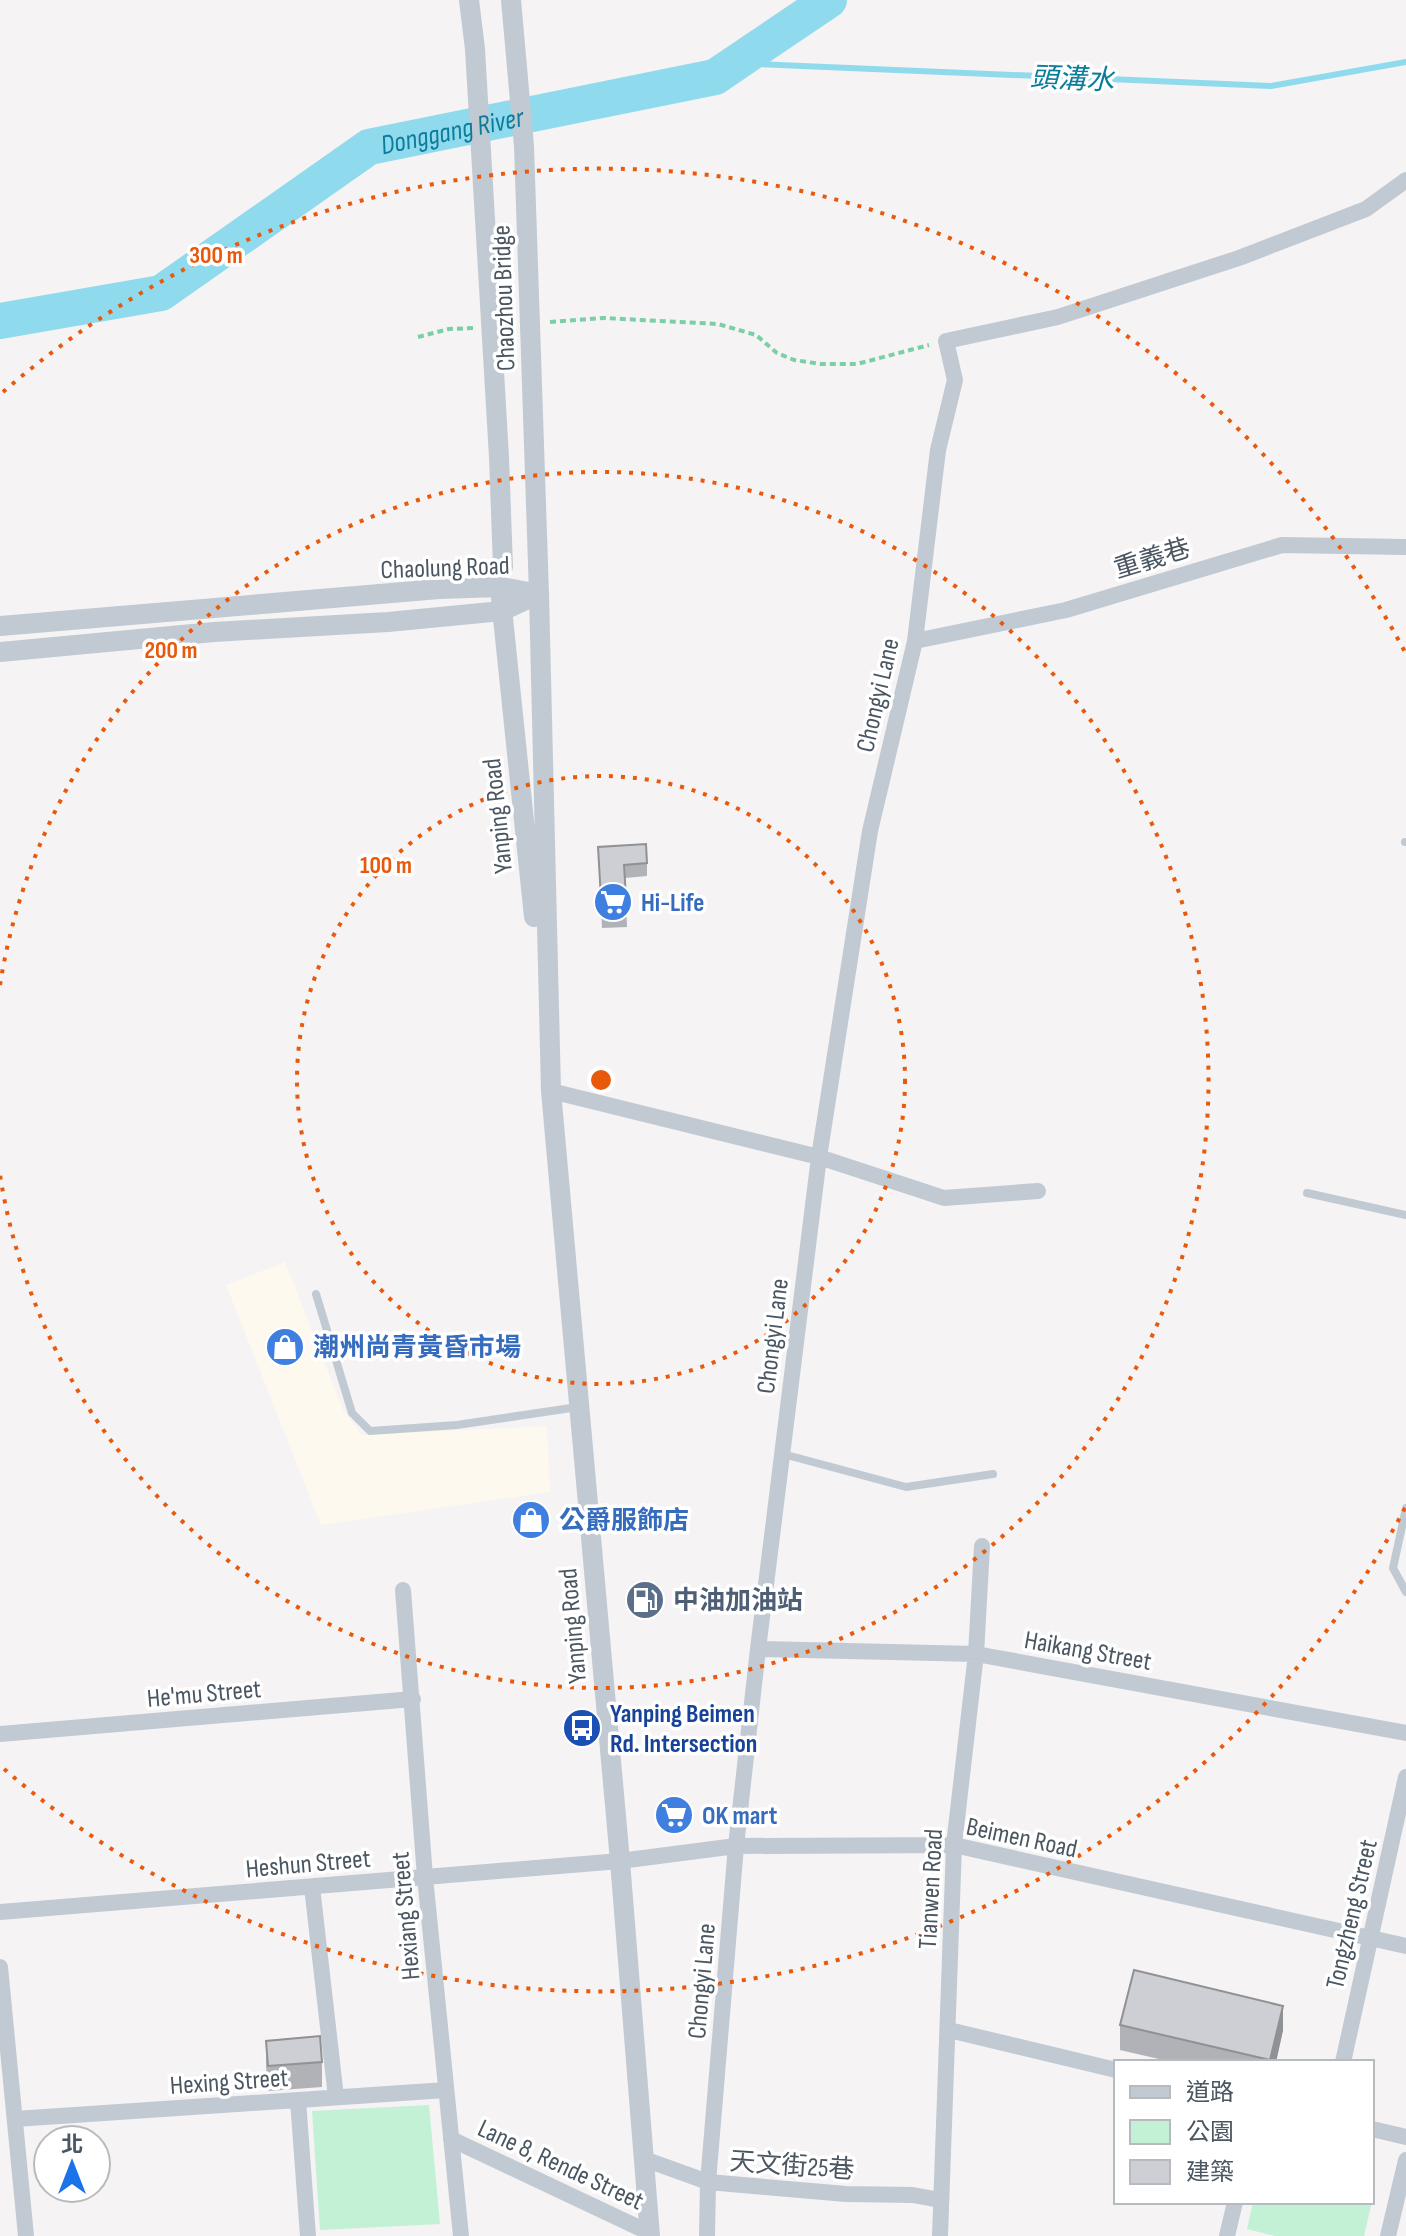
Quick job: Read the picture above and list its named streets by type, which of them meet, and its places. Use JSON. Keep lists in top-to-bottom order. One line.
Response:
{"streets":{"street":["Chaozhou Bridge","重義巷","Chaolung Road","Chongyi Lane","Yanping Road","Haikang Street","He'mu Street","Beimen Road","Heshun Street","Tianwen Road","Tongzheng Street","Hexiang Street","Hexing Street","Lane 8, Rende Street","天文街25巷"]},"crossings":[["Chaozhou Bridge","Chaolung Road"],["Chaozhou Bridge","Yanping Road"],["重義巷","Chongyi Lane"],["Chaolung Road","Yanping Road"],["Chongyi Lane","Haikang Street"],["Chongyi Lane","Beimen Road"],["Chongyi Lane","天文街25巷"],["Yanping Road","Beimen Road"],["Yanping Road","Heshun Street"],["Yanping Road","Lane 8, Rende Street"],["Yanping Road","天文街25巷"],["Haikang Street","Tianwen Road"],["He'mu Street","Hexiang Street"],["Beimen Road","Heshun Street"],["Beimen Road","Tianwen Road"],["Beimen Road","Tongzheng Street"],["Heshun Street","Hexiang Street"],["Tianwen Road","天文街25巷"],["Hexiang Street","Hexing Street"],["Hexiang Street","Lane 8, Rende Street"]],"water":["頭溝水","Donggang River"],"places":{"supermarket":["Hi-Life","OK mart"],"shop":["潮州尚青黃昏市場","公爵服飾店"],"fuel station":["中油加油站"],"bus stop":["Yanping Beimen Rd. Intersection"]},"legend":["道路","公園","建築"],"north":"top","rings":["300 m","200 m","100 m"]}
